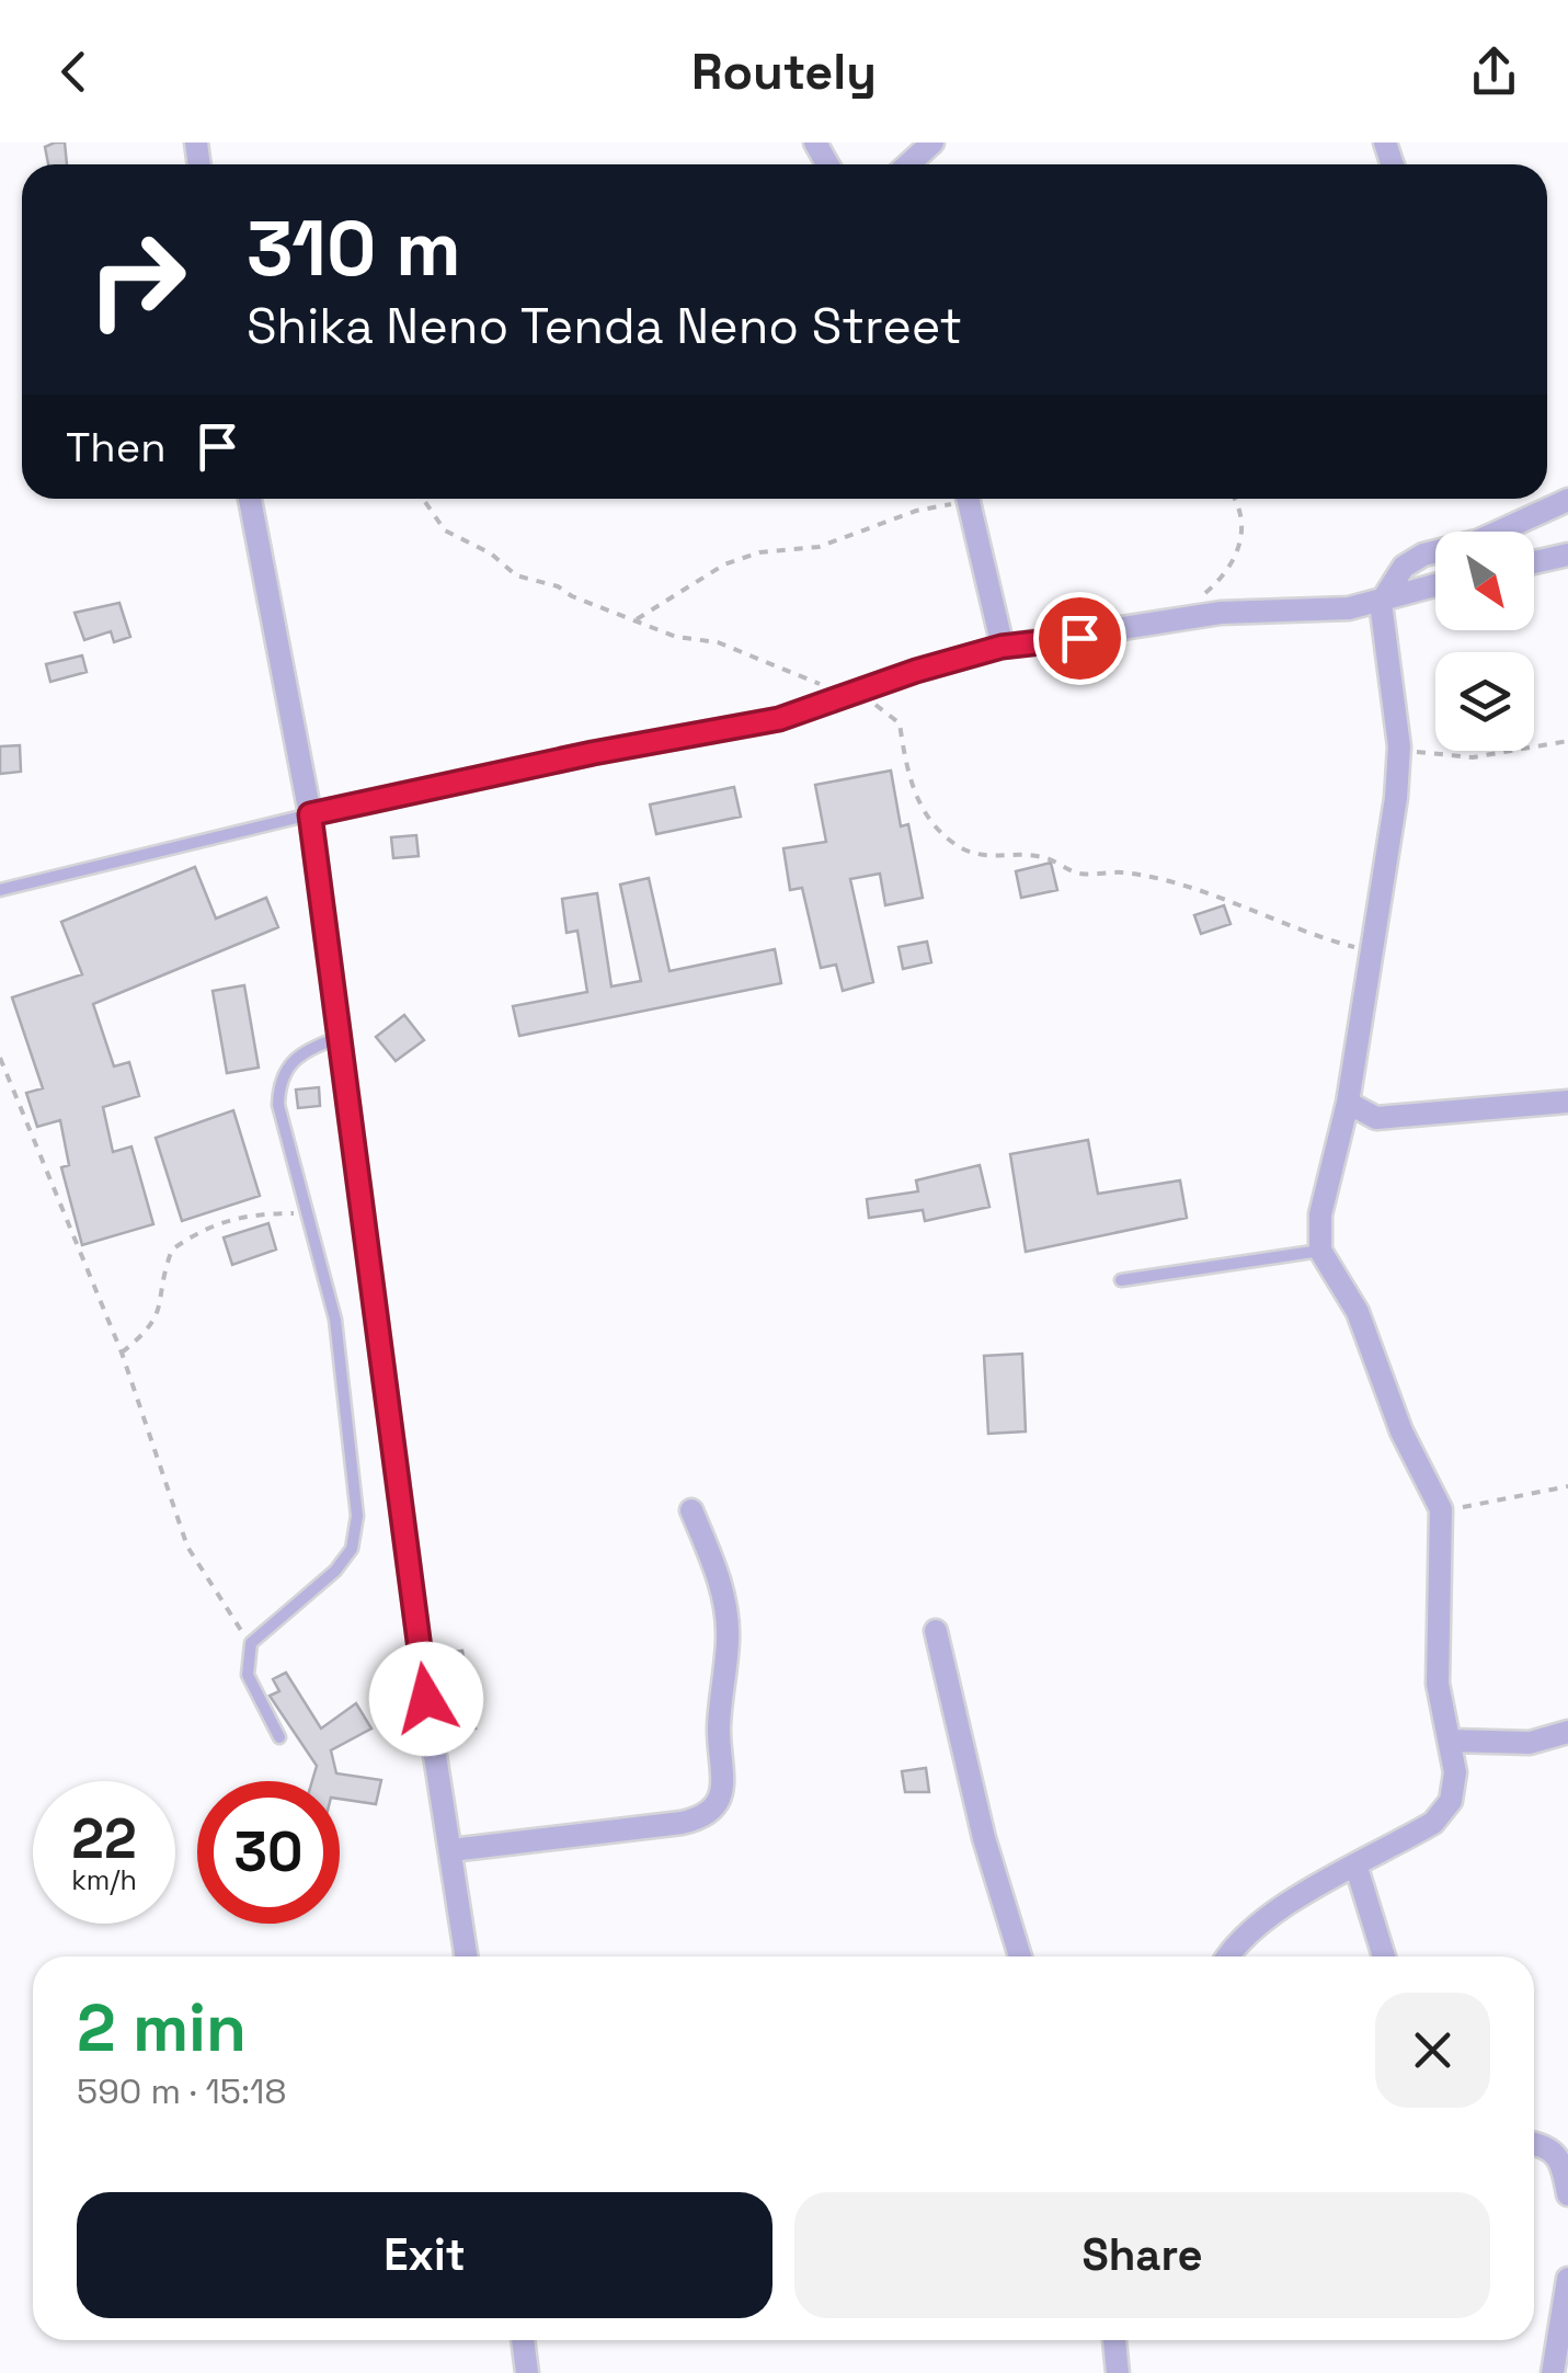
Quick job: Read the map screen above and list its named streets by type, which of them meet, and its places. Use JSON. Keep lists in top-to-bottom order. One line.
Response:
{"north":"bottom right","page":{"header":"Routely","turn":["310 m","Shika Neno Tenda Neno Street"],"then":"Then","speed":"22 km/h","limit":"30","heading":["2 min","590 m · 15:18"],"buttons":["Exit","Share"]}}
